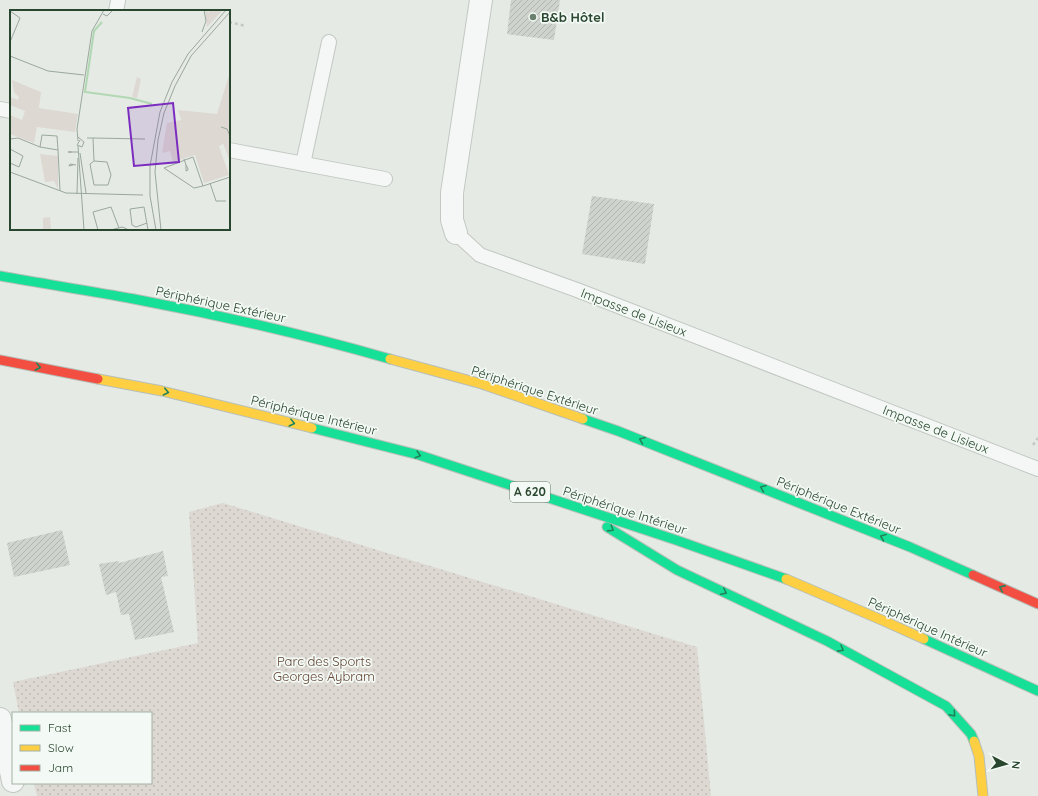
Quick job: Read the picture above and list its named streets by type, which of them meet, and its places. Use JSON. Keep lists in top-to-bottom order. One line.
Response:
{"streets":{"highway":["Périphérique Extérieur","Périphérique Intérieur","A 620"],"street":["Impasse de Lisieux"]},"one_way":["Périphérique Extérieur","Périphérique Intérieur"],"parks":["Parc des Sports Georges Aybram"],"places":["B&b Hôtel"],"legend":["Fast","Slow","Jam"],"north":"right"}
